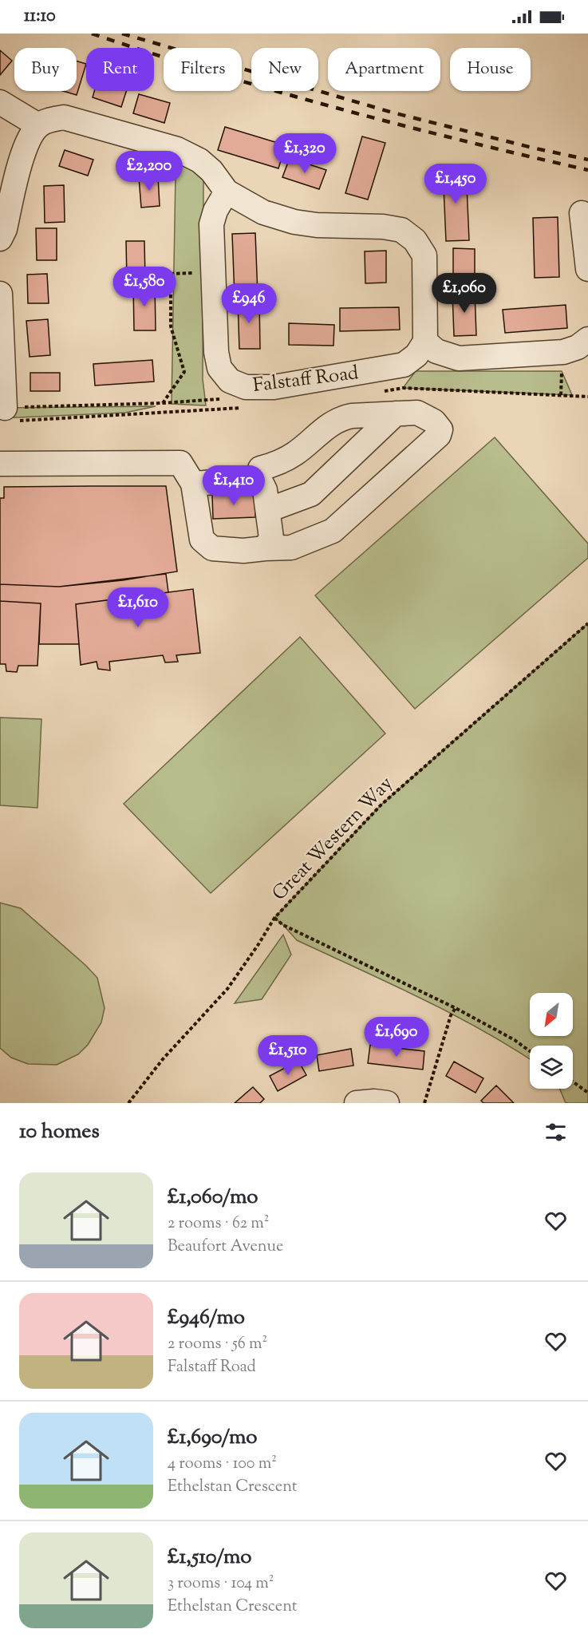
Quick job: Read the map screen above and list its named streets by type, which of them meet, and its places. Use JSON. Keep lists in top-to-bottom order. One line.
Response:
{"streets":{"street":["Falstaff Road"],"path":["Great Western Way"]},"north":"bottom left","page":{"status":"11:10","chip":["Buy","Rent","Filters","New","Apartment","House"],"price":["£1,320","£2,200","£1,450","£1,580","£1,060","£946","£1,410","£1,610","£1,690","£1,510"],"heading":"10 homes","list":[{"name":"£1,060/mo","note":"2 rooms · 62 m² · Beaufort Avenue"},{"name":"£946/mo","note":"2 rooms · 56 m² · Falstaff Road"},{"name":"£1,690/mo","note":"4 rooms · 100 m² · Ethelstan Crescent"},{"name":"£1,510/mo","note":"3 rooms · 104 m² · Ethelstan Crescent"}]}}
